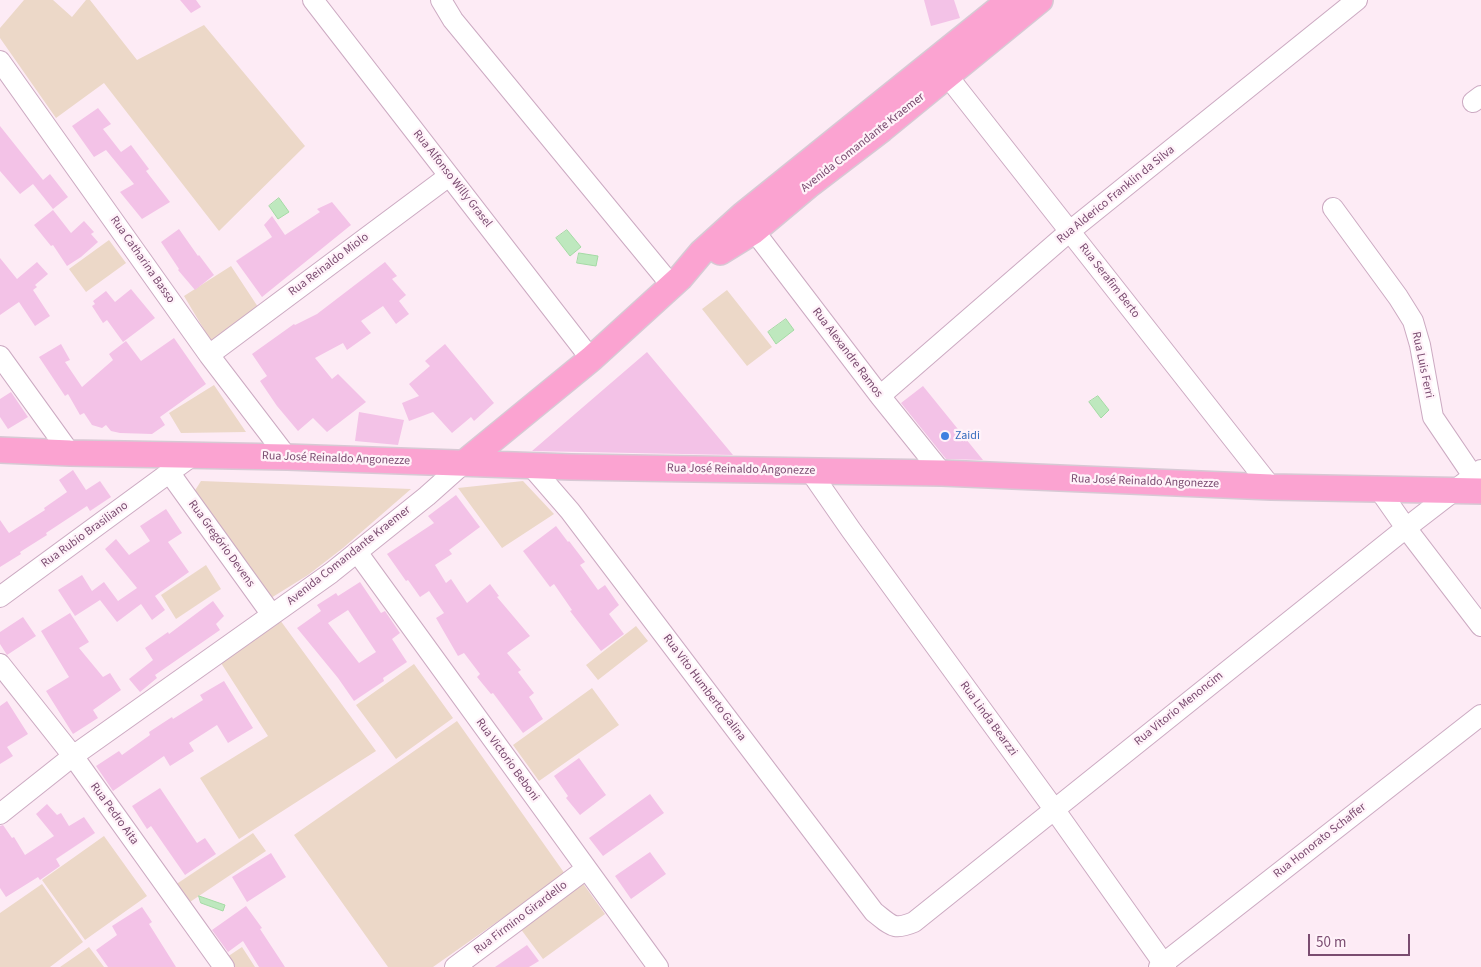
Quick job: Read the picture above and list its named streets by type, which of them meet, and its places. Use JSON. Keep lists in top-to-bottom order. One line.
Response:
{"streets":{"main road":["Avenida Comandante Kraemer","Rua José Reinaldo Angonezze"],"street":["Rua Alfonso Willy Grasel","Rua Alderico Franklin da Silva","Rua Catharina Basso","Rua Reinaldo Miolo","Rua Serafim Berto","Rua Alexandre Ramos","Rua Luis Ferri","Rua Rubio Brasiliano","Rua Gregório Devens","Rua Vito Humberto Galina","Rua Vitorio Menoncim","Rua Linda Bearzzi","Rua Victorio Beboni","Rua Pedro Aita","Rua Honorato Schaffer","Rua Firmino Girardello"]},"crossings":[["Avenida Comandante Kraemer","Rua Alfonso Willy Grasel"],["Avenida Comandante Kraemer","Rua Serafim Berto"],["Avenida Comandante Kraemer","Rua Alexandre Ramos"],["Avenida Comandante Kraemer","Rua José Reinaldo Angonezze"],["Avenida Comandante Kraemer","Rua Gregório Devens"],["Avenida Comandante Kraemer","Rua Victorio Beboni"],["Avenida Comandante Kraemer","Rua Pedro Aita"],["Rua Alfonso Willy Grasel","Rua Reinaldo Miolo"],["Rua Alderico Franklin da Silva","Rua Serafim Berto"],["Rua Alderico Franklin da Silva","Rua Alexandre Ramos"],["Rua Catharina Basso","Rua Reinaldo Miolo"],["Rua Catharina Basso","Rua José Reinaldo Angonezze"],["Rua Serafim Berto","Rua José Reinaldo Angonezze"],["Rua Alexandre Ramos","Rua José Reinaldo Angonezze"],["Rua Luis Ferri","Rua José Reinaldo Angonezze"],["Rua Luis Ferri","Rua Vitorio Menoncim"],["Rua José Reinaldo Angonezze","Rua Rubio Brasiliano"],["Rua José Reinaldo Angonezze","Rua Vito Humberto Galina"],["Rua José Reinaldo Angonezze","Rua Vitorio Menoncim"],["Rua José Reinaldo Angonezze","Rua Linda Bearzzi"],["Rua Rubio Brasiliano","Rua Gregório Devens"],["Rua Vito Humberto Galina","Rua Vitorio Menoncim"],["Rua Vitorio Menoncim","Rua Linda Bearzzi"],["Rua Linda Bearzzi","Rua Honorato Schaffer"],["Rua Victorio Beboni","Rua Firmino Girardello"]],"places":["Zaidi"],"scale_bar":"50 m"}
